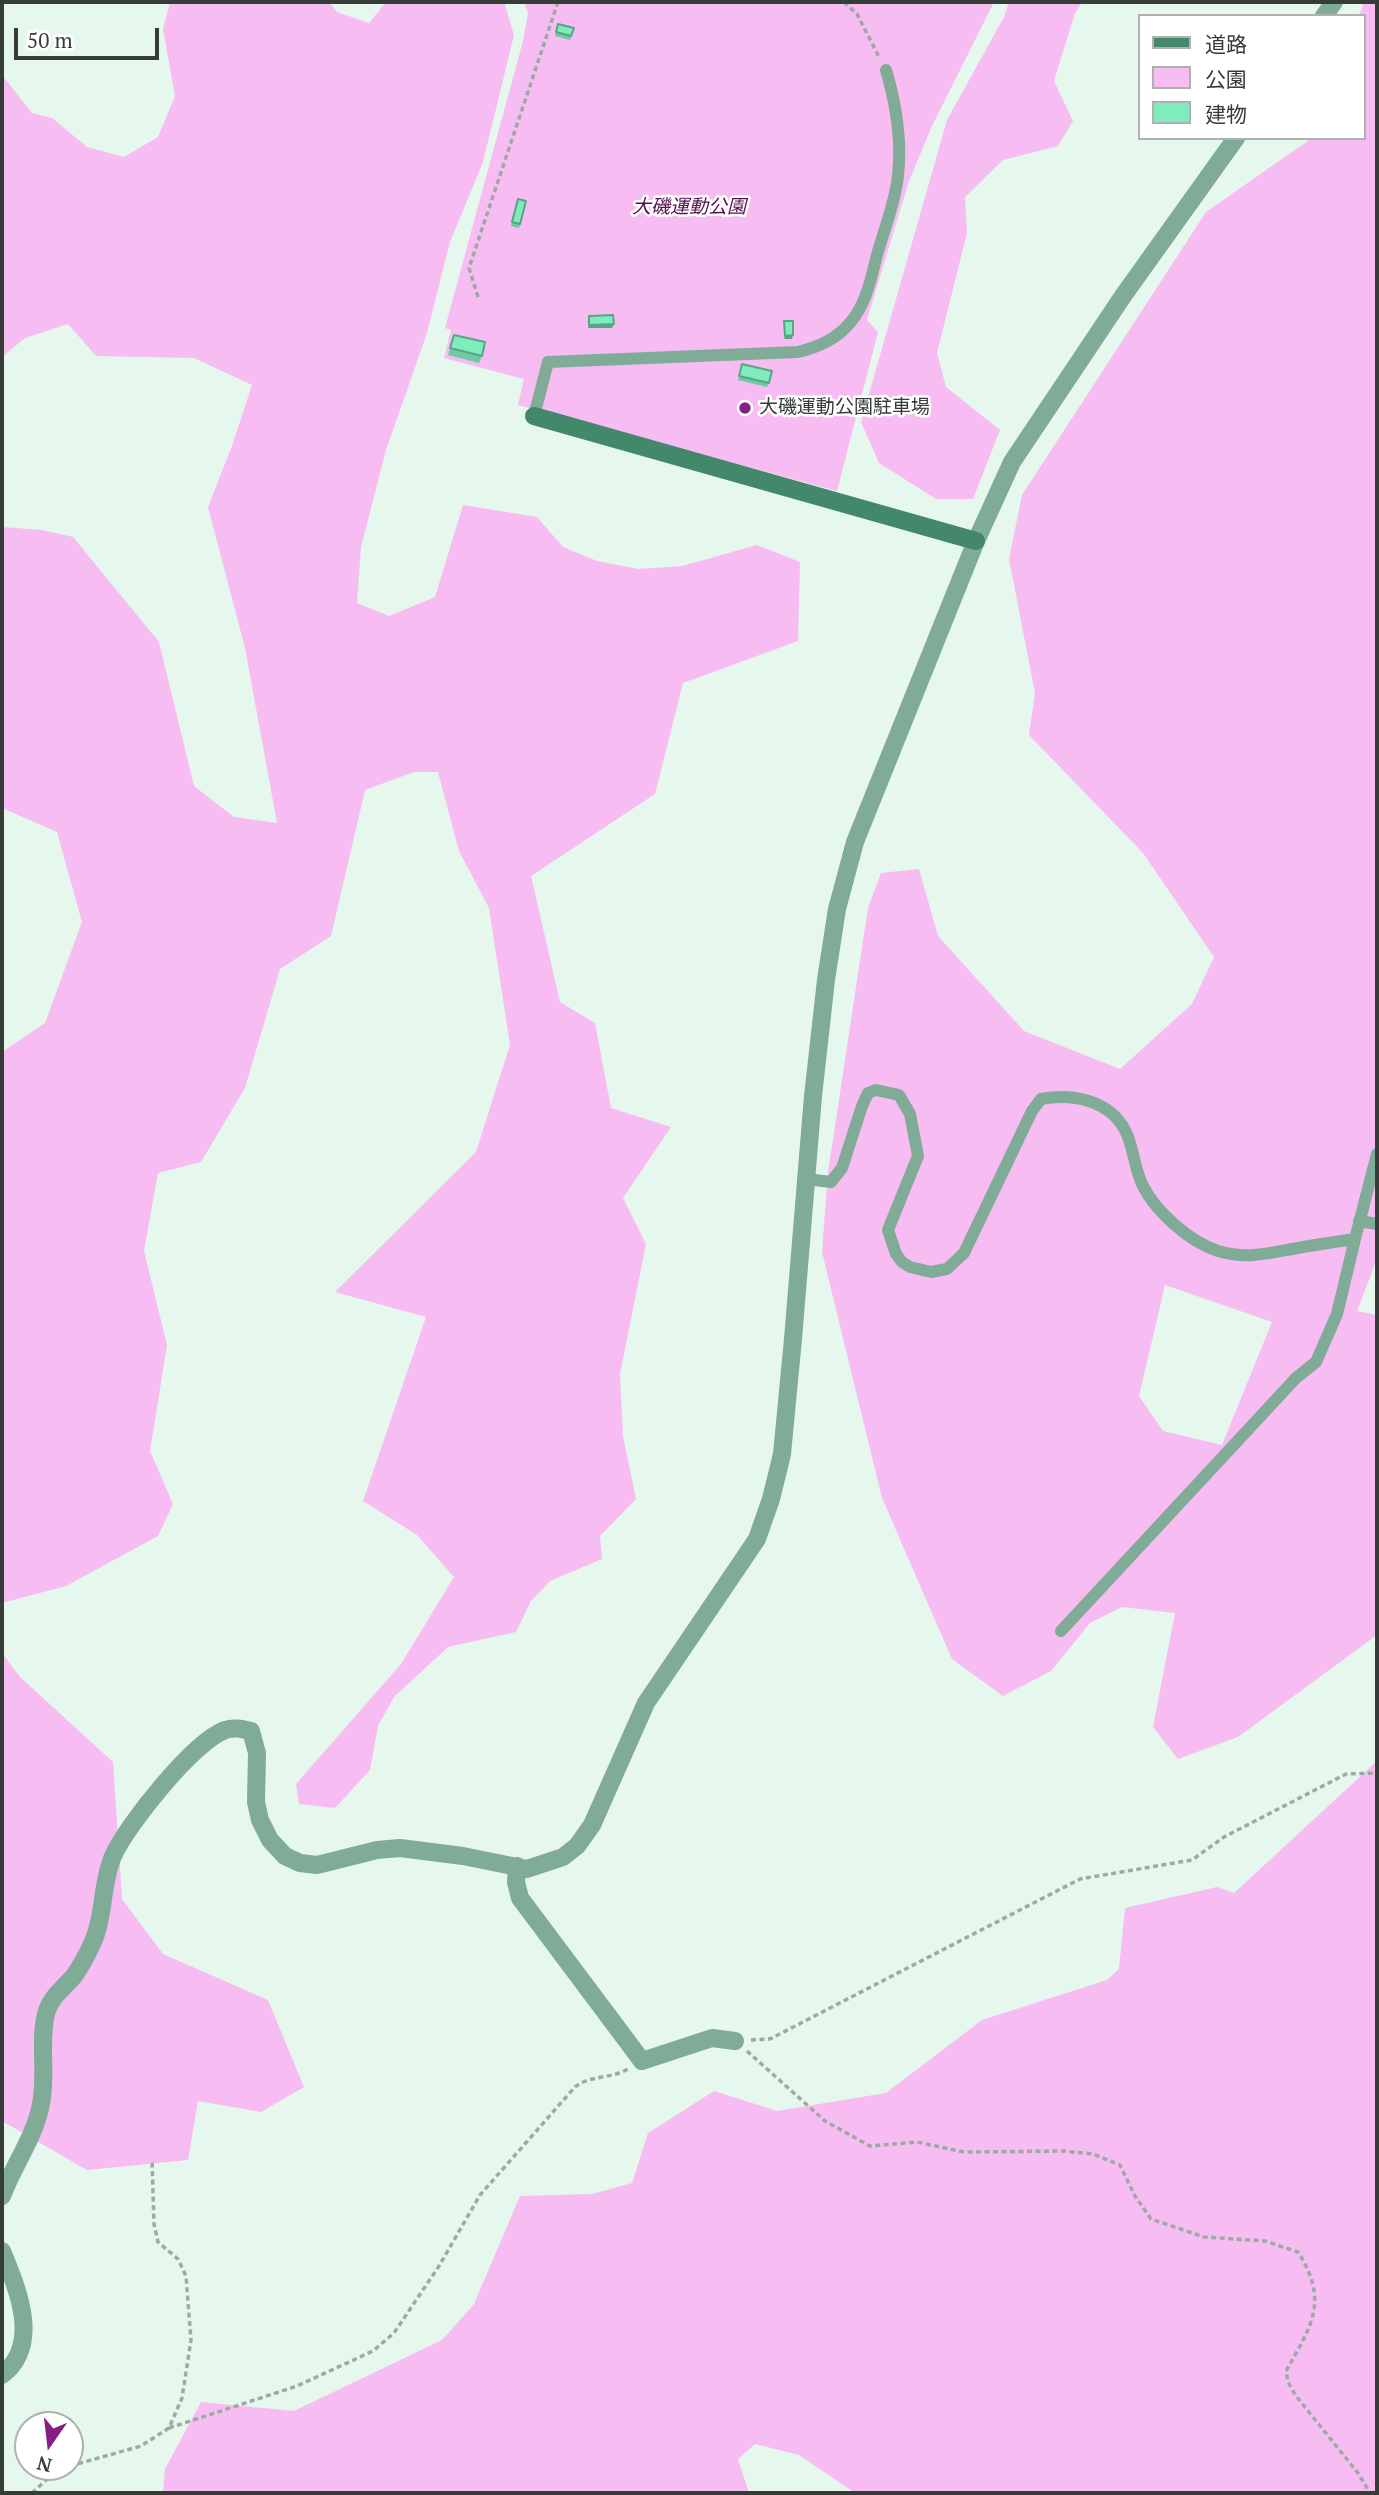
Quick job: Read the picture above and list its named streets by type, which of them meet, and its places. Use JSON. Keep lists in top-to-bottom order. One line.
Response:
{"parks":["大磯運動公園"],"places":["大磯運動公園駐車場"],"legend":["道路","公園","建物"],"scale_bar":"50 m","north":"bottom"}
